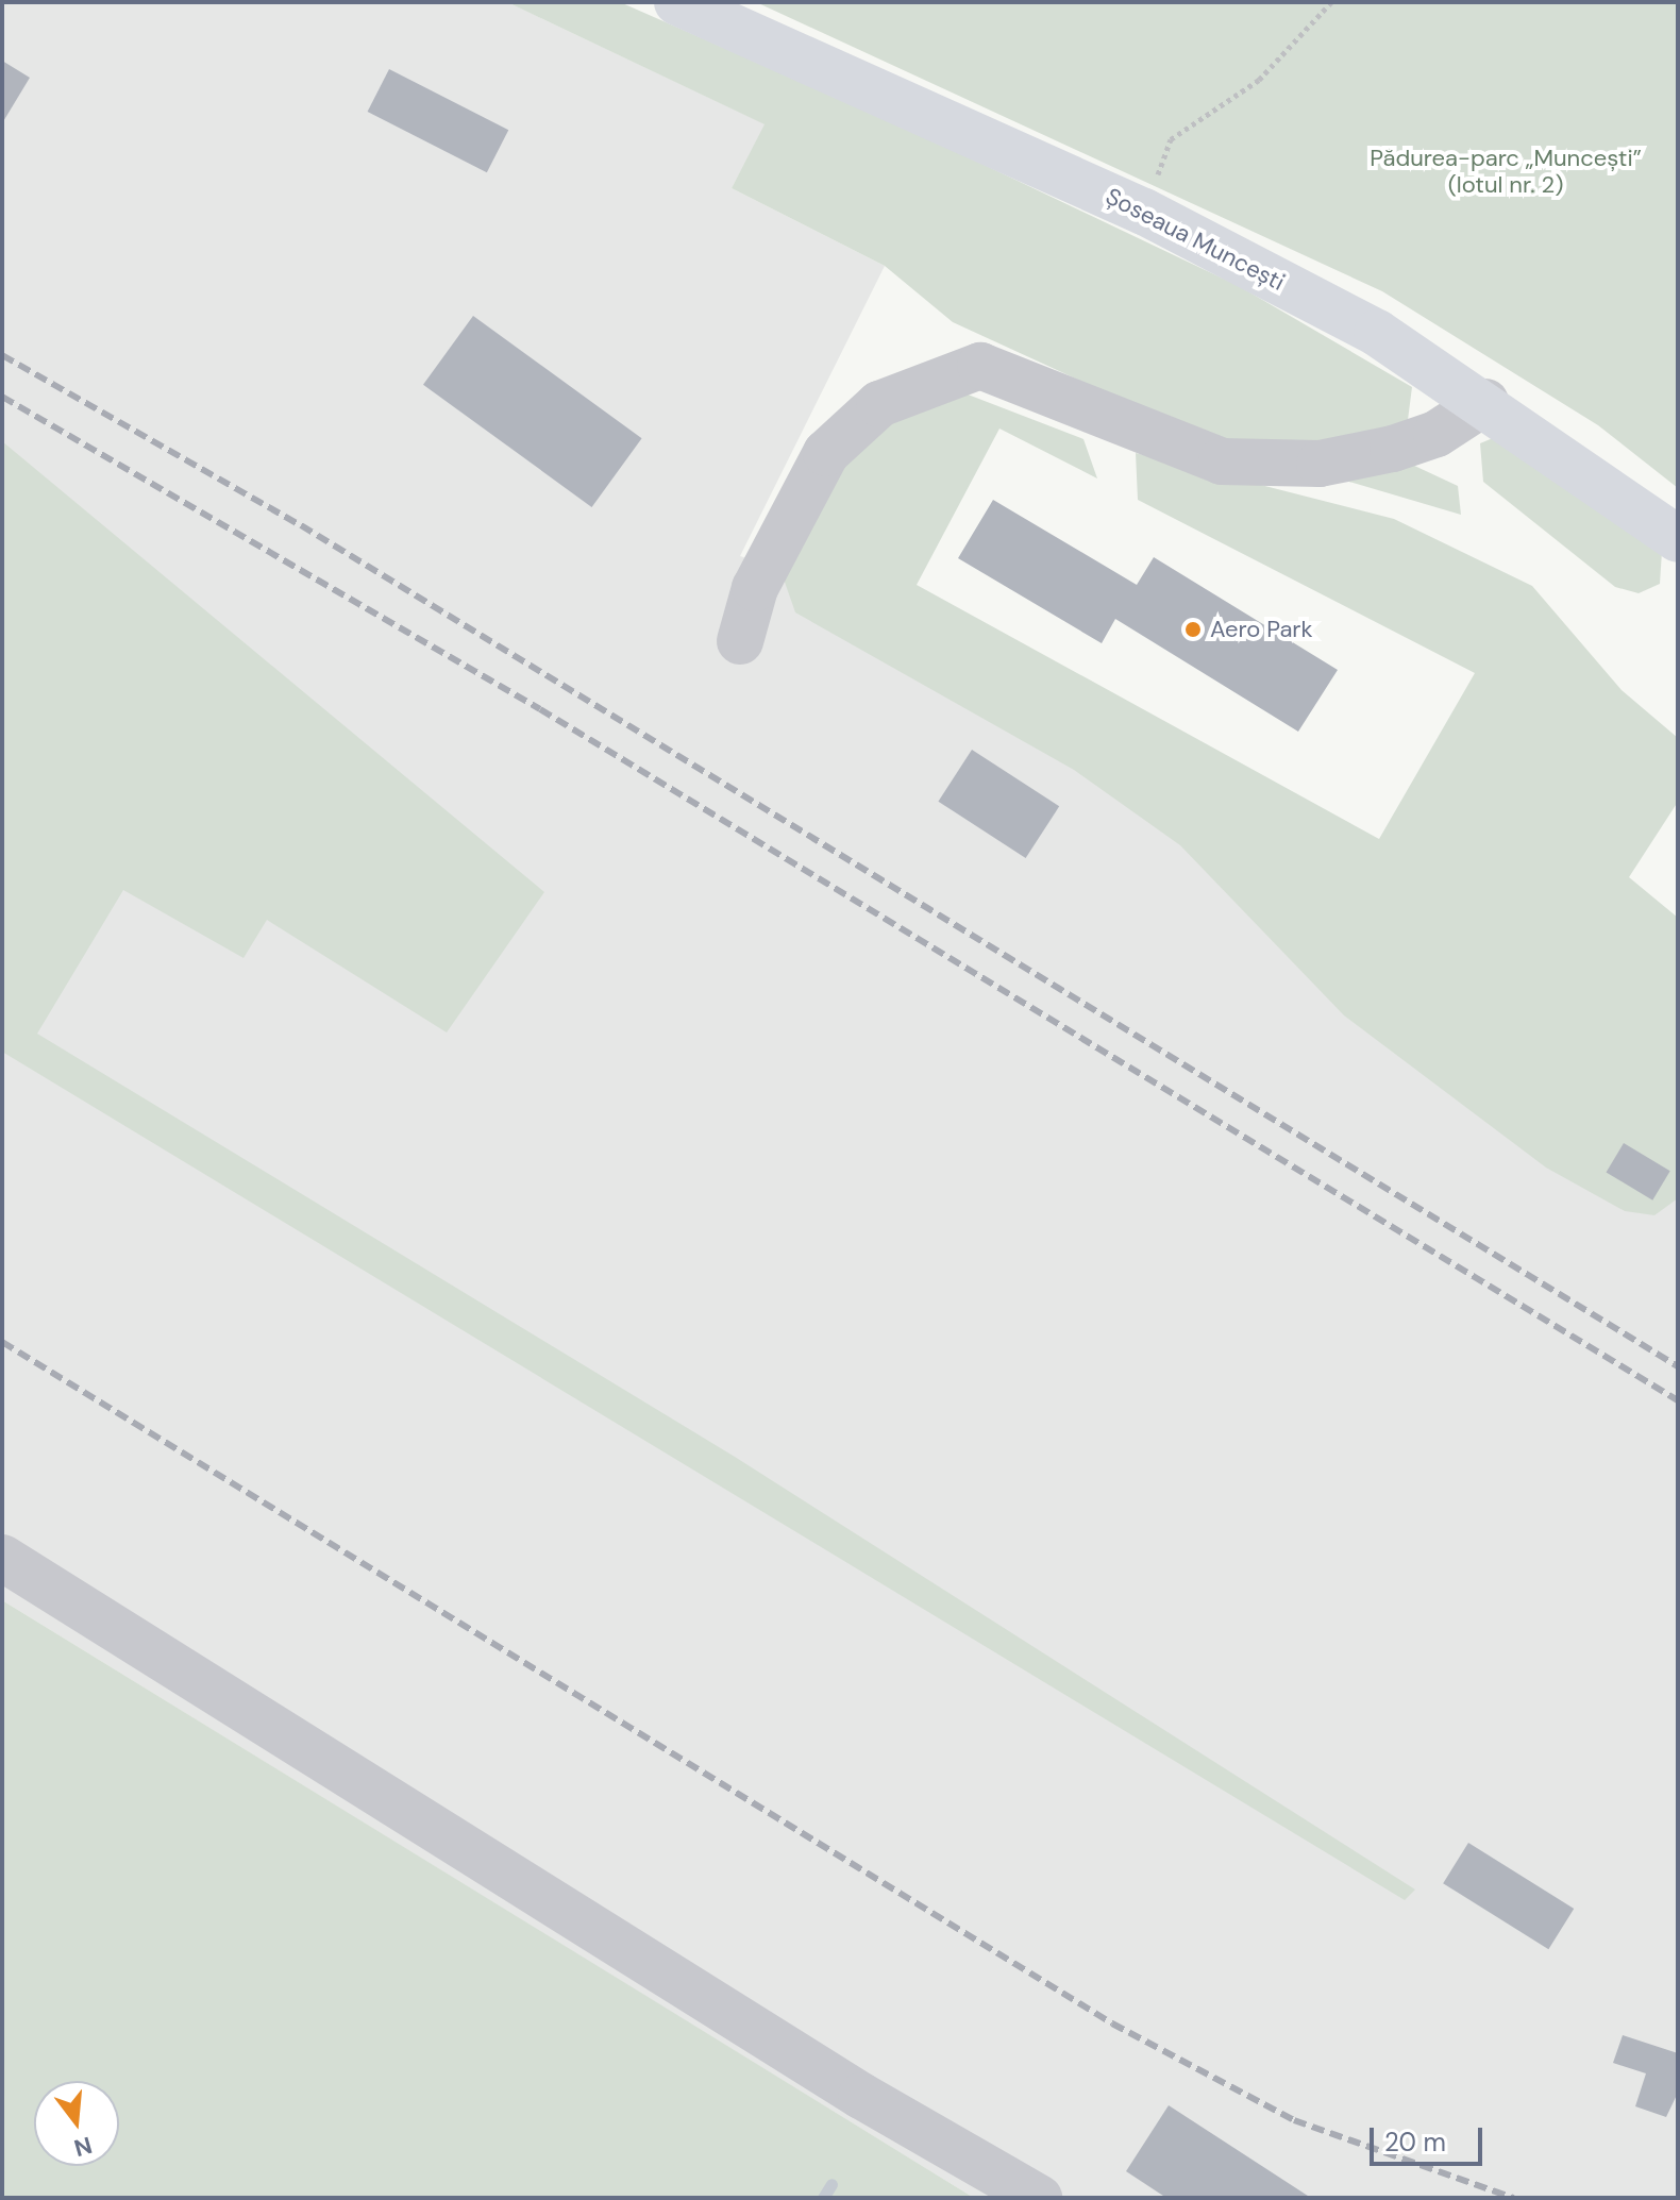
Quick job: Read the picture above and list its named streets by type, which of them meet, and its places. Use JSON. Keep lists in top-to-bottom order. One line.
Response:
{"streets":{"main road":["Șoseaua Muncești"]},"parks":["Pădurea-parc „Muncești” (lotul nr. 2)"],"places":["Aero Park"],"scale_bar":"20 m","north":"bottom"}
